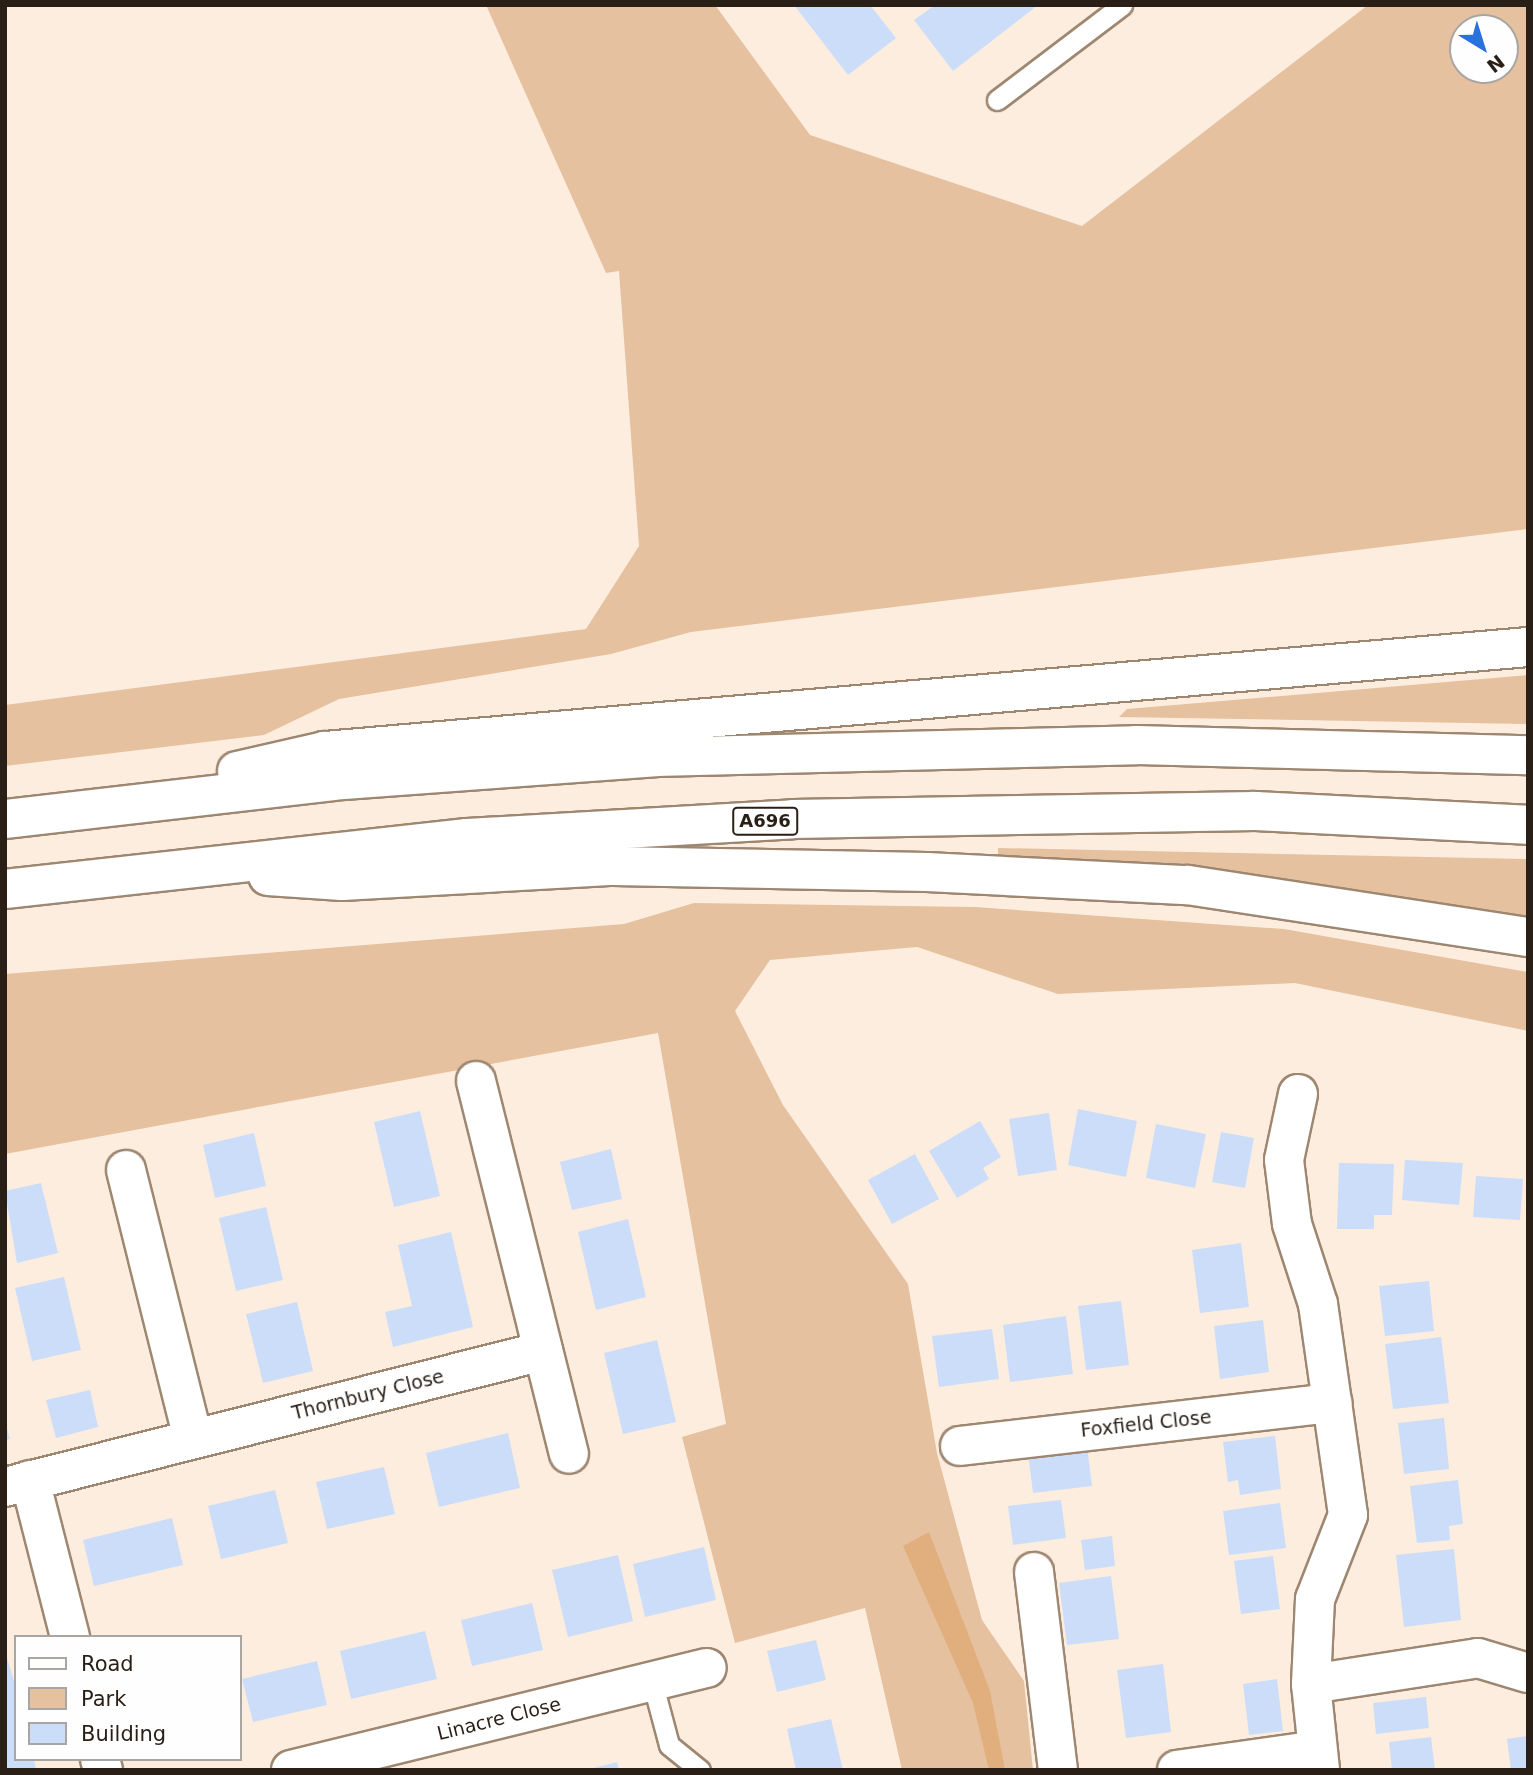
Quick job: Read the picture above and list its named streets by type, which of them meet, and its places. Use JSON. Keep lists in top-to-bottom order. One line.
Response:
{"streets":{"main road":["A696","Thornbury Close","Foxfield Close","Linacre Close"]},"legend":["Road","Park","Building"],"north":"bottom right"}
